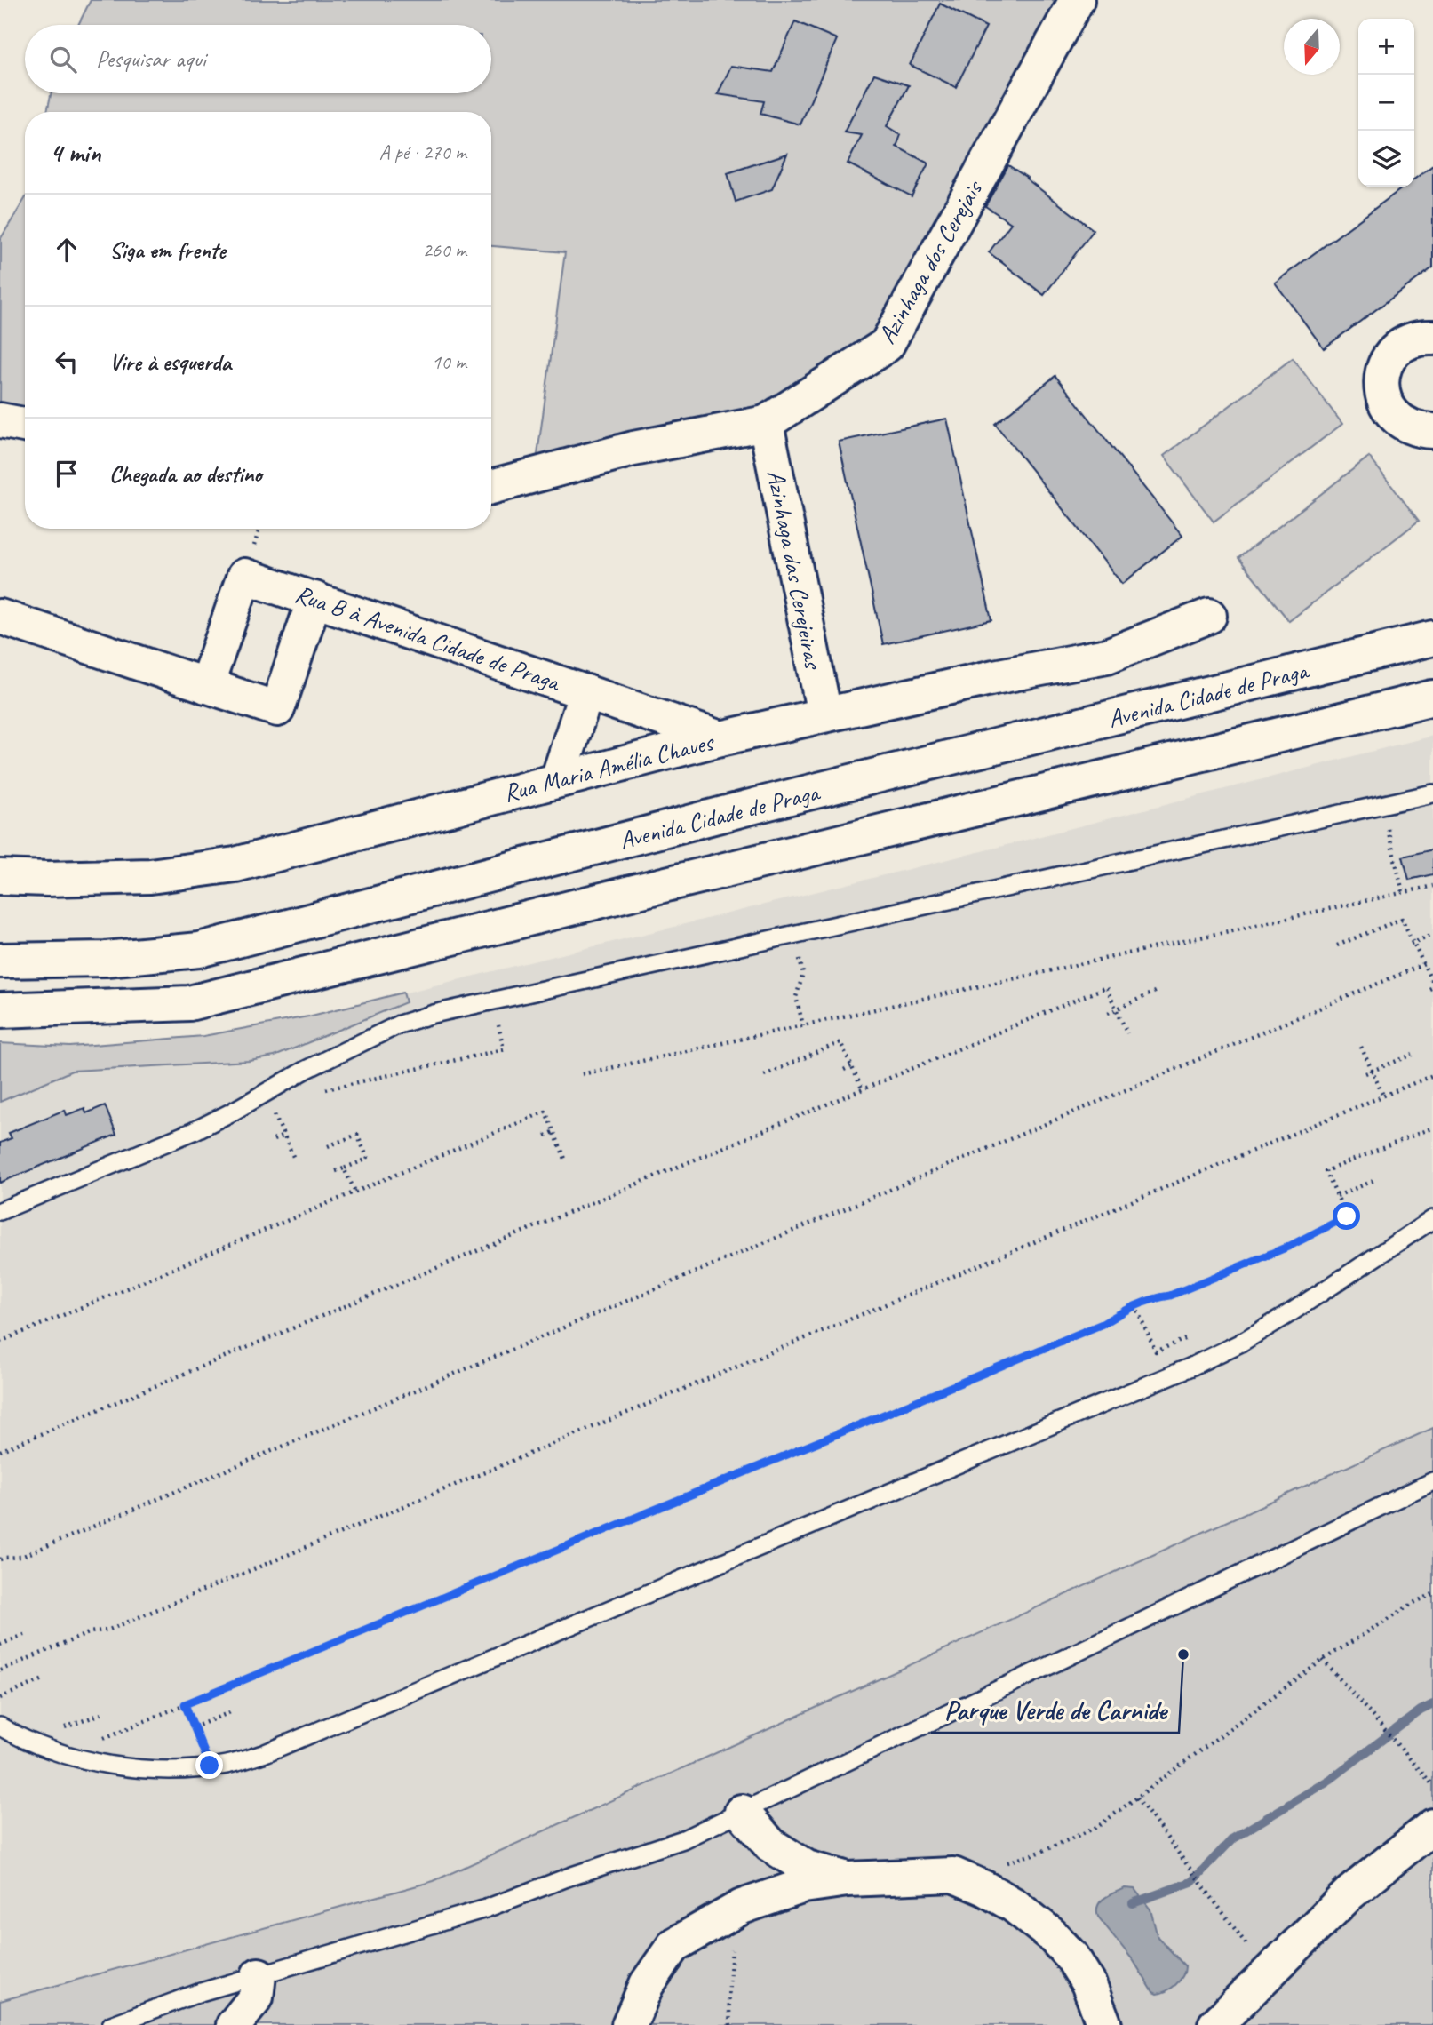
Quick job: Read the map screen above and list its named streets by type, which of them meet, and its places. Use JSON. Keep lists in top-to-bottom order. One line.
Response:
{"streets":{"street":["Azinhaga dos Cerejais","Azinhaga das Cerejeiras","Rua B à Avenida Cidade de Praga","Avenida Cidade de Praga","Rua Maria Amélia Chaves"]},"crossings":[["Azinhaga dos Cerejais","Azinhaga das Cerejeiras"],["Azinhaga das Cerejeiras","Rua Maria Amélia Chaves"],["Rua B à Avenida Cidade de Praga","Rua Maria Amélia Chaves"]],"places":["Parque Verde de Carnide"],"north":"bottom","page":{"map_buttons":["+","−"],"search":"Pesquisar aqui","heading":["4 min","A pé · 270 m"],"list":[["Siga em frente","260 m"],["Vire à esquerda","10 m"],"Chegada ao destino"]}}
